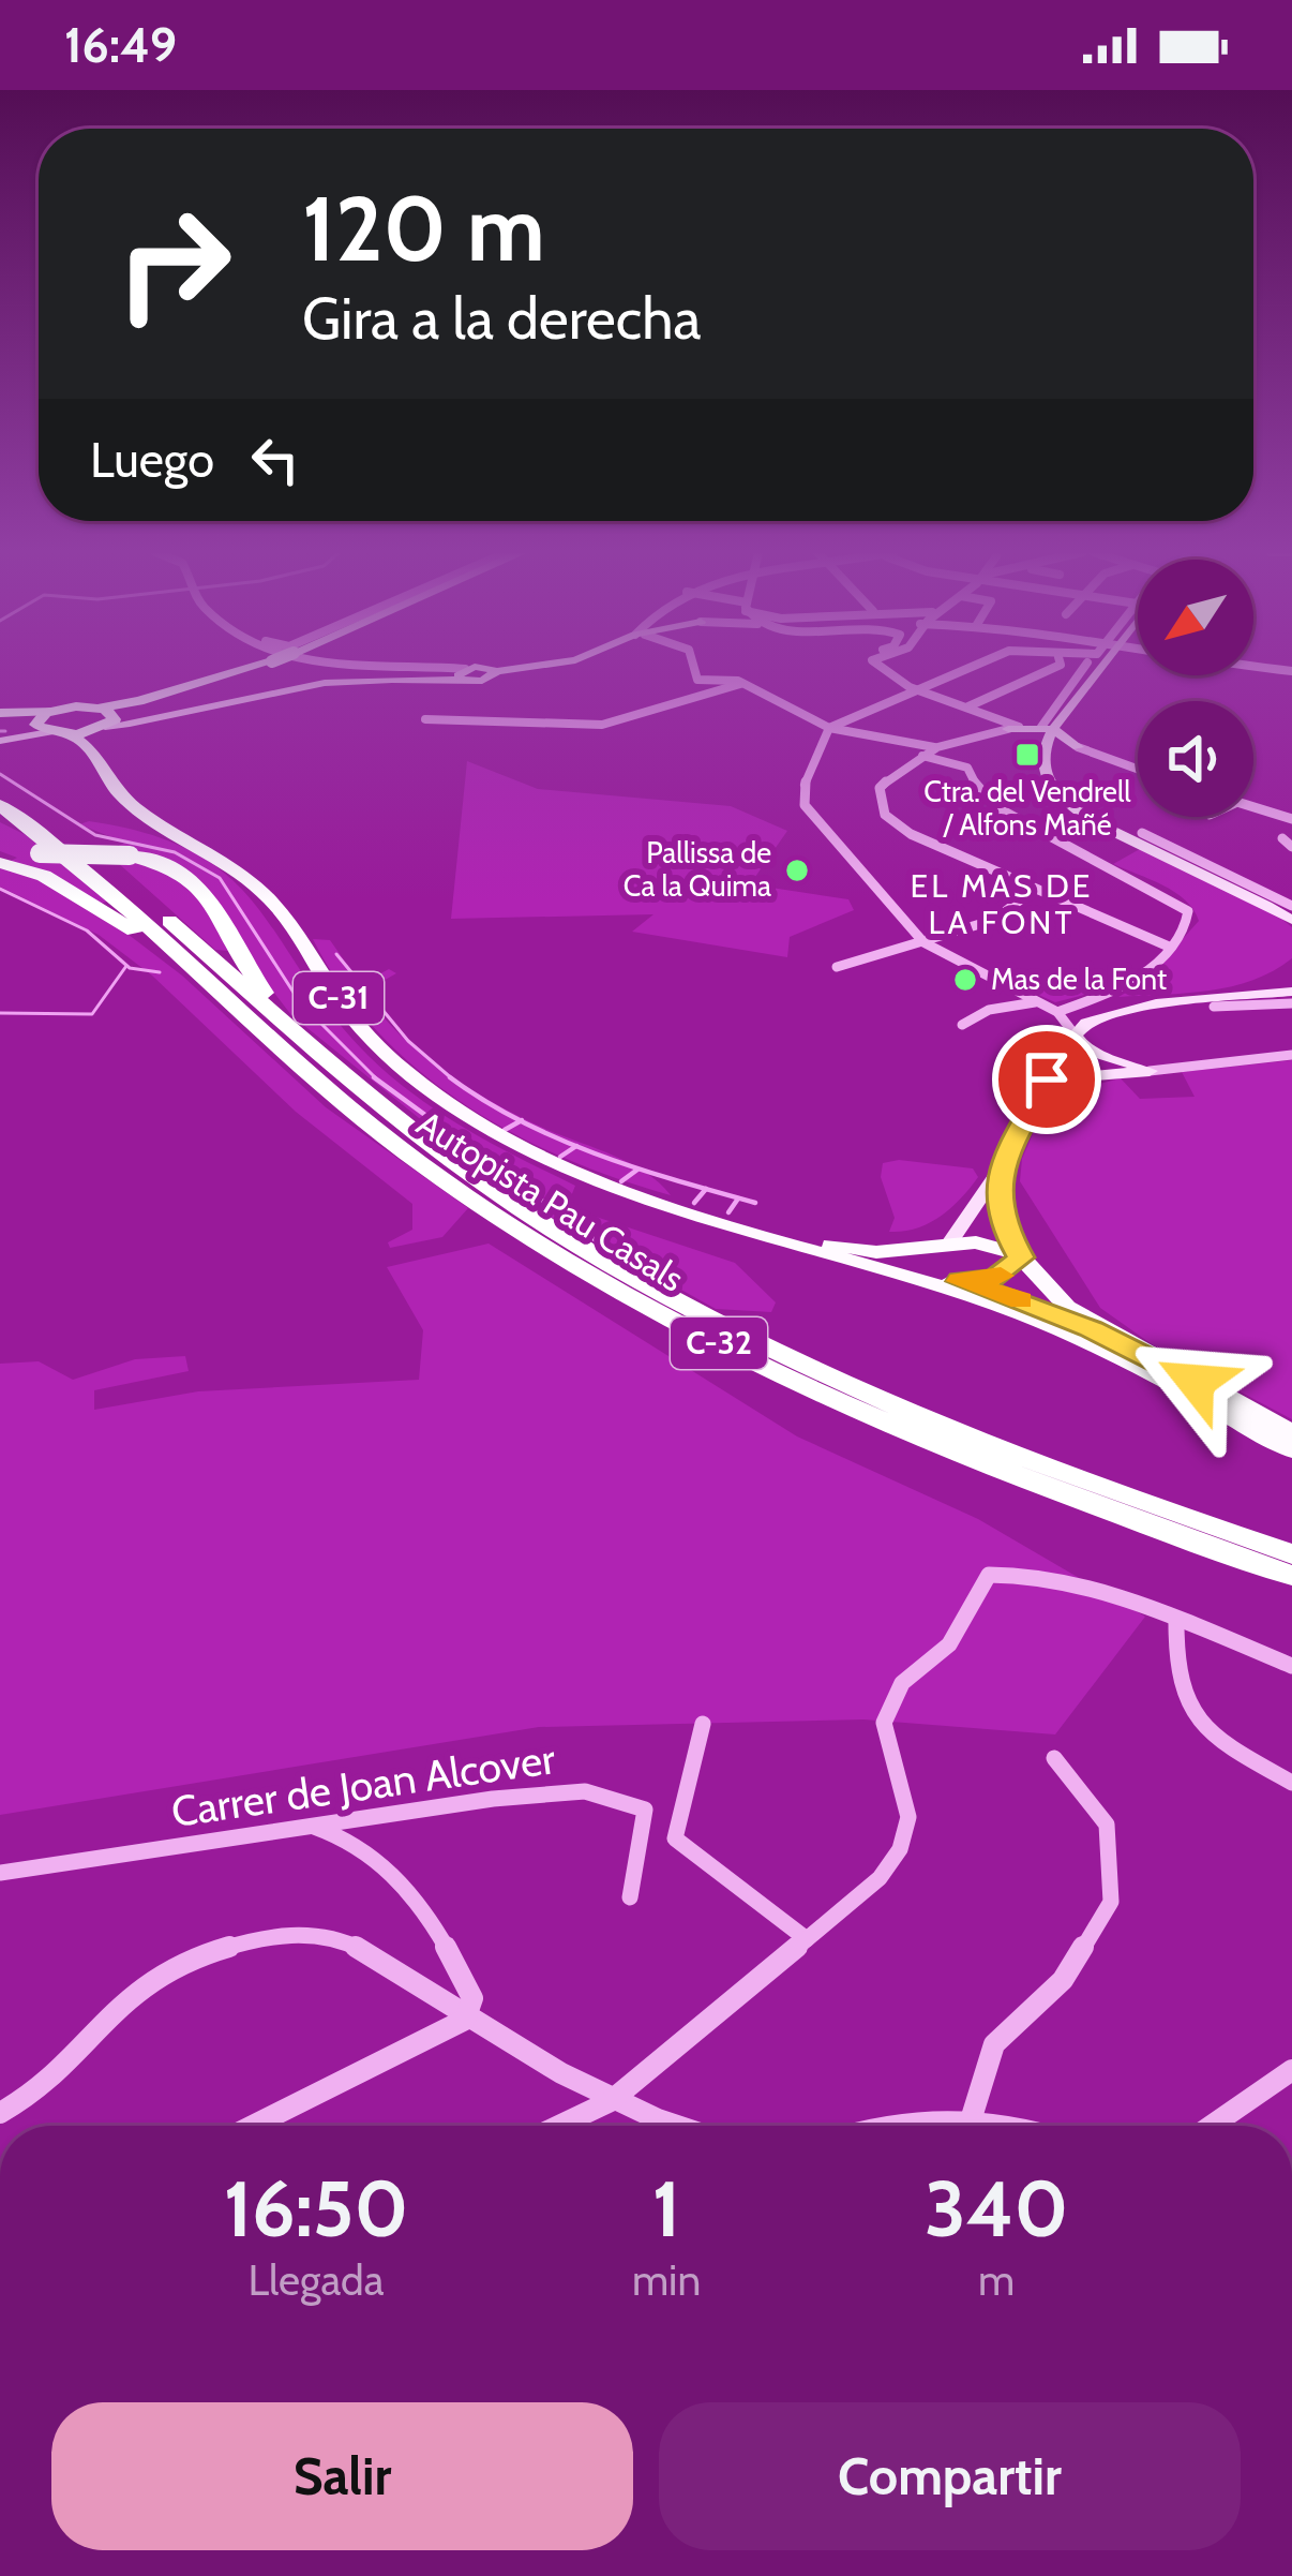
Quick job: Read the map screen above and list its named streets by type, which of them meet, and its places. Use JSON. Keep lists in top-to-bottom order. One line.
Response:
{"streets":{"highway":["Autopista Pau Casals","C-32"],"main road":["C-31"],"street":["Carrer de Joan Alcover"]},"districts":["EL MAS DE LA FONT"],"places":{"transit":["Ctra. del Vendrell / Alfons Mañé"],"other":["Pallissa de Ca la Quima","Mas de la Font"]},"north":"bottom left","page":{"status":"16:49","turn":["120 m","Gira a la derecha"],"then":"Luego","eta":["16:50","Llegada","1","min","340","m"],"buttons":["Salir","Compartir"]}}
